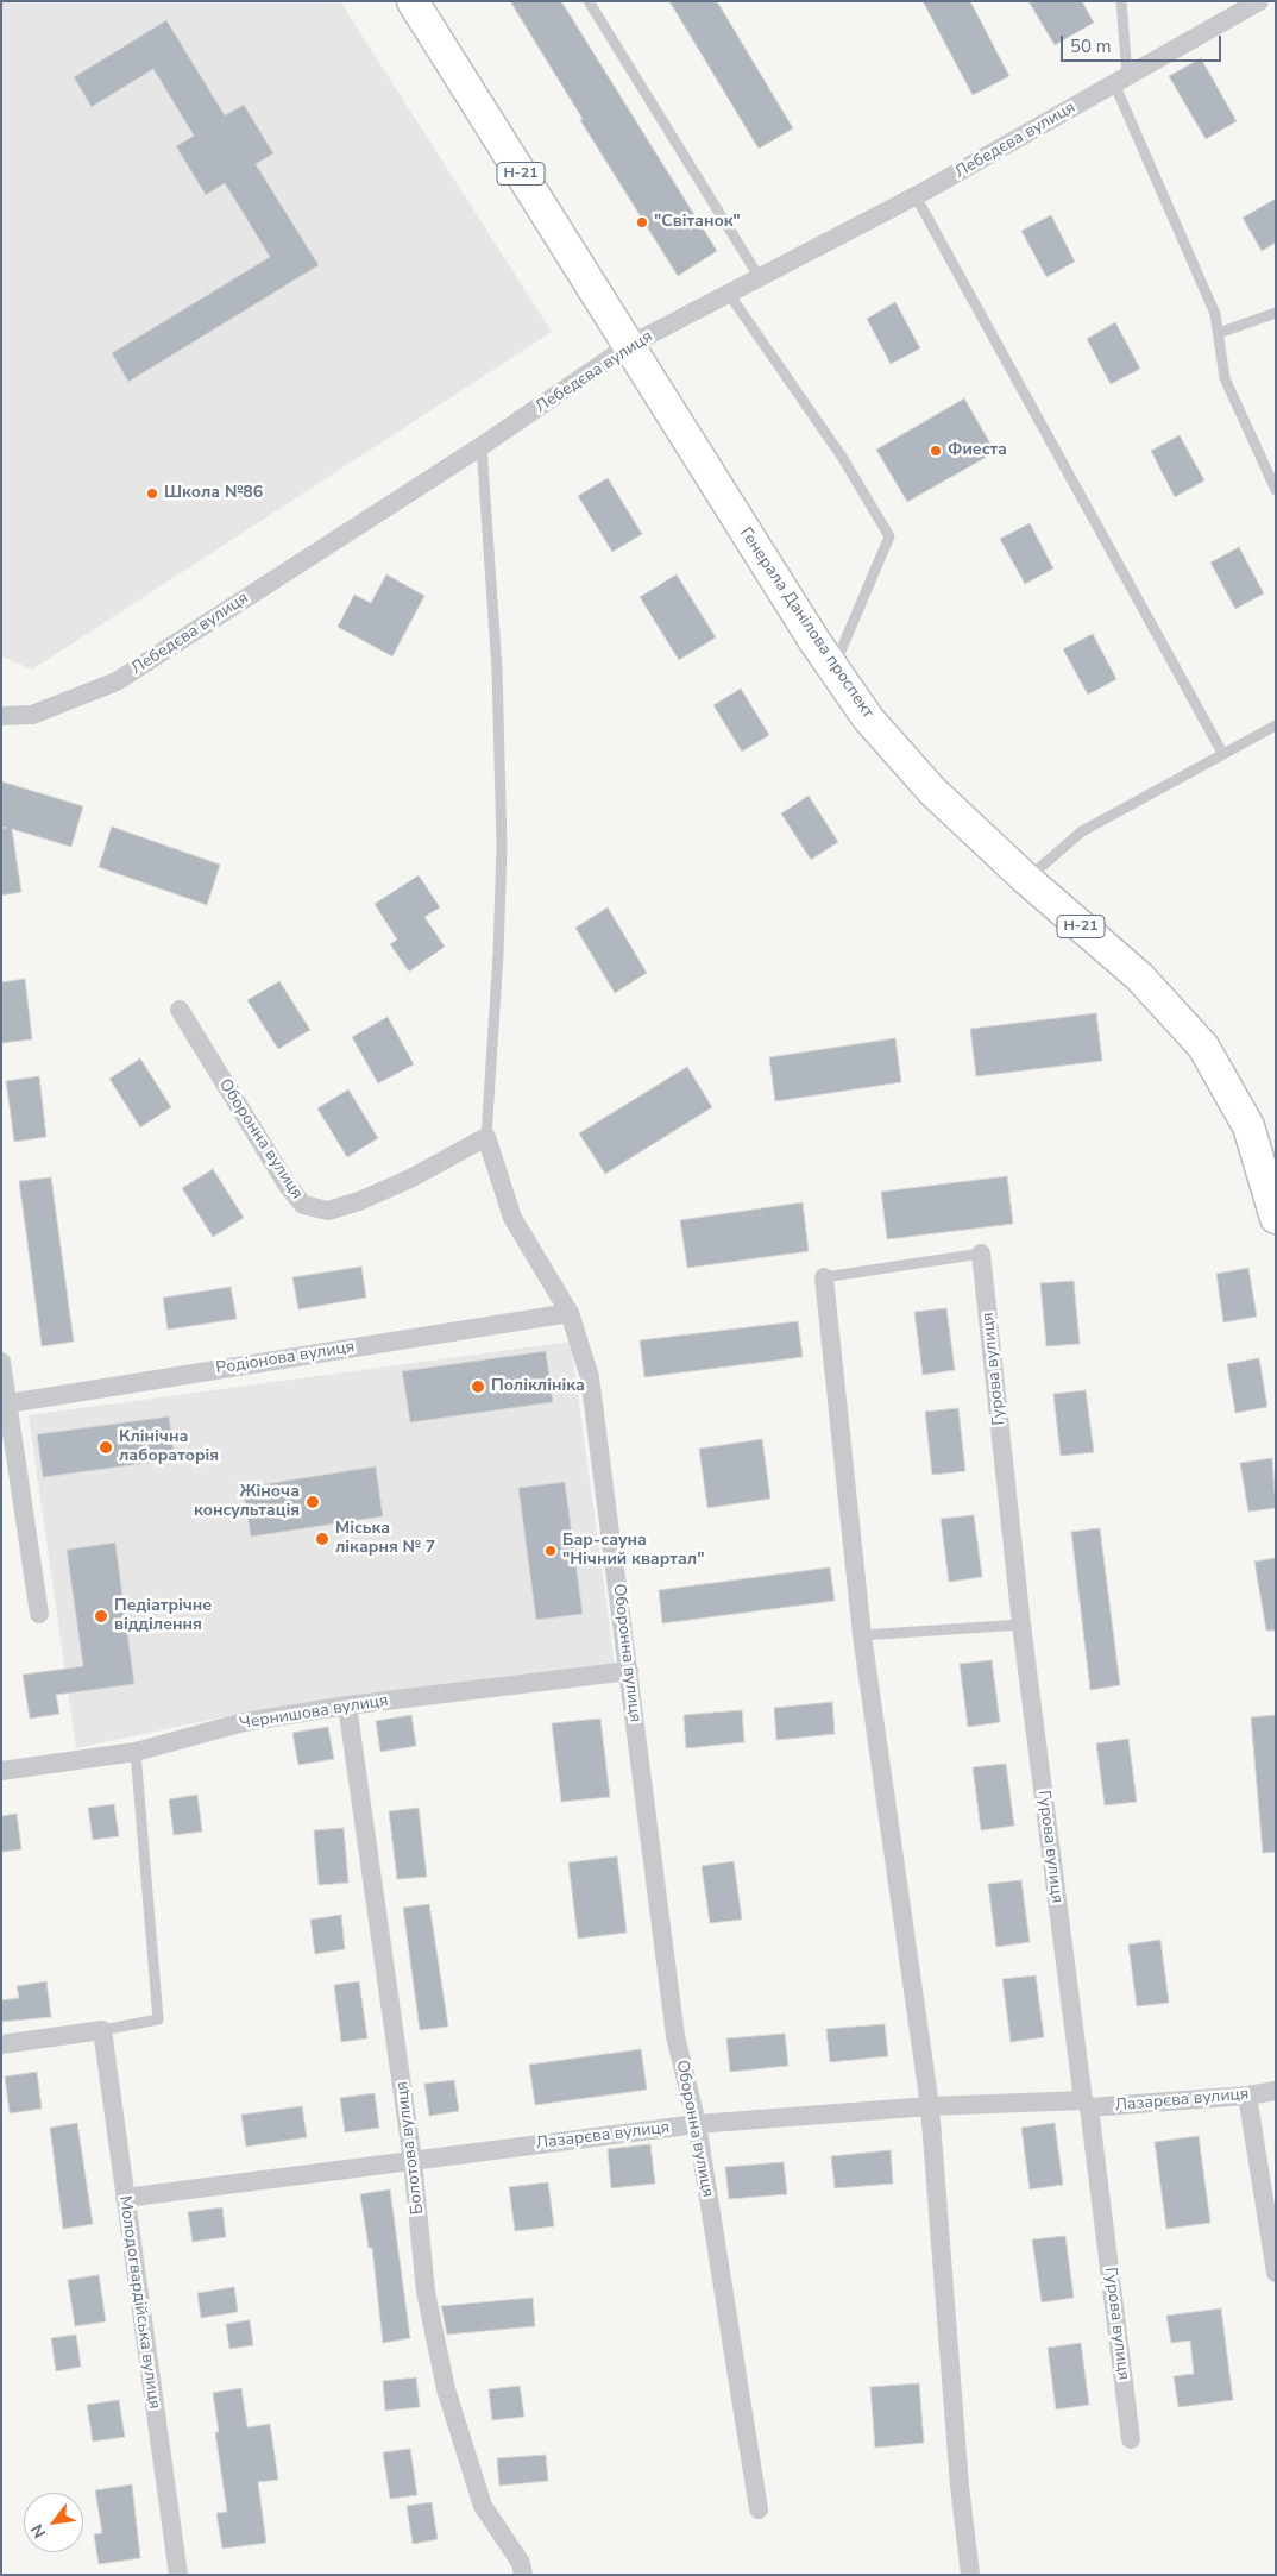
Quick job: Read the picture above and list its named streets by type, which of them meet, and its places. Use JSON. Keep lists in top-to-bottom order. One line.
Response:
{"streets":{"main road":["Н-21","Генерала Данілова проспект"],"street":["Лебедєва вулиця","Оборонна вулиця","Родіонова вулиця","Гурова вулиця","Чернишова вулиця","Лазарєва вулиця","Болотова вулиця","Молодогвардійська вулиця"]},"crossings":[["Лебедєва вулиця","Генерала Данілова проспект"],["Оборонна вулиця","Родіонова вулиця"],["Оборонна вулиця","Чернишова вулиця"],["Оборонна вулиця","Лазарєва вулиця"],["Гурова вулиця","Лазарєва вулиця"],["Чернишова вулиця","Болотова вулиця"],["Лазарєва вулиця","Болотова вулиця"],["Лазарєва вулиця","Молодогвардійська вулиця"]],"places":["\"Світанок\"","Фиеста","Школа №86","Поліклініка","Клінічна лабораторія","Жіноча консультація","Міська лікарня № 7","Бар-сауна \"Нічний квартал\"","Педіатрічне відділення"],"scale_bar":"50 m","north":"bottom left"}
